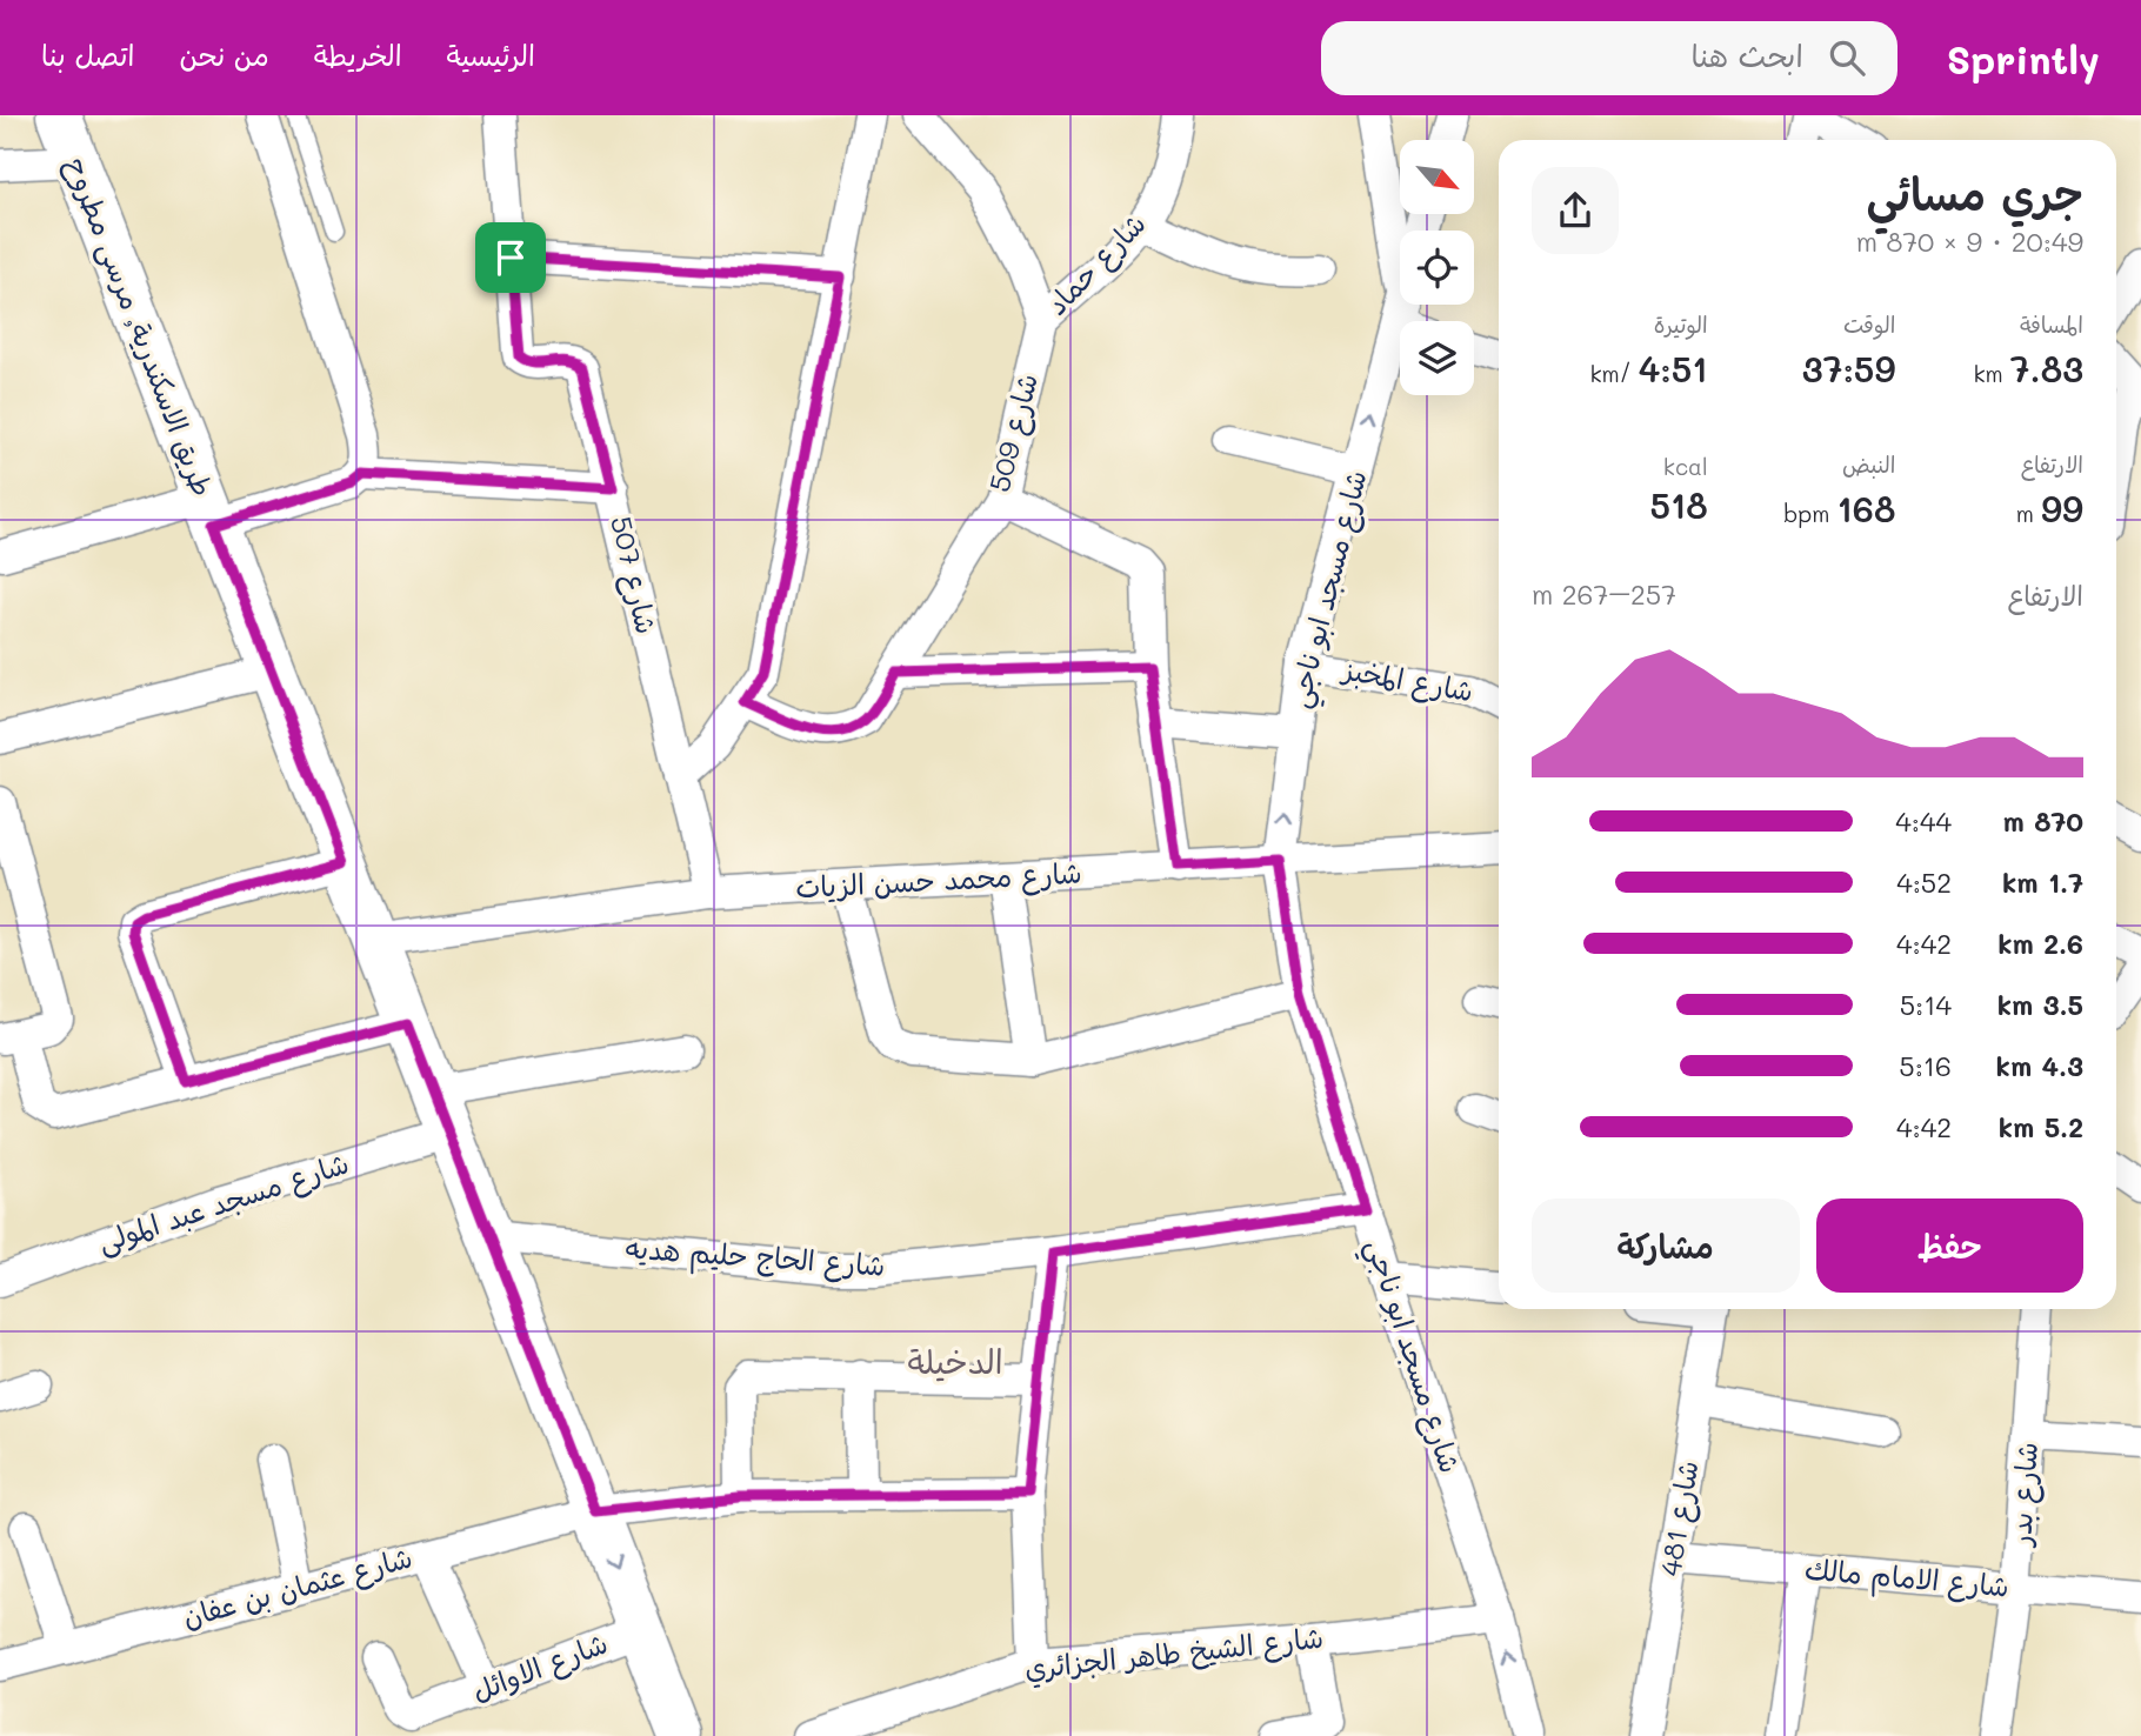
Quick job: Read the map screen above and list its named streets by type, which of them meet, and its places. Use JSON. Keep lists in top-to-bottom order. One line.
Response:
{"streets":{"main road":["طريق الاسكندرية, مرسى مطروح"],"street":["شارع حماد","شارع 509","شارع 507","شارع مسجد ابو ناجي","شارع المخبز","شارع محمد حسن الزيات","شارع مسجد عبد المولى","شارع الحاج حليم هديه","شارع بدر","شارع 481","شارع الامام مالك","شارع عثمان بن عفان","شارع الشيخ طاهر الجزائري","شارع الاوائل"]},"crossings":[["شارع حماد","شارع 509"],["طريق الاسكندرية, مرسى مطروح","شارع محمد حسن الزيات"],["طريق الاسكندرية, مرسى مطروح","شارع مسجد عبد المولى"],["طريق الاسكندرية, مرسى مطروح","شارع الحاج حليم هديه"],["طريق الاسكندرية, مرسى مطروح","شارع عثمان بن عفان"],["طريق الاسكندرية, مرسى مطروح","شارع الاوائل"],["شارع 507","شارع محمد حسن الزيات"],["شارع مسجد ابو ناجي","شارع المخبز"],["شارع مسجد ابو ناجي","شارع محمد حسن الزيات"],["شارع مسجد ابو ناجي","شارع الحاج حليم هديه"],["شارع مسجد ابو ناجي","شارع الشيخ طاهر الجزائري"],["شارع بدر","شارع الامام مالك"],["شارع 481","شارع الامام مالك"]],"districts":["الدخيلة"],"north":"bottom right","page":{"header":"Sprintly","search":"ابحث هنا","nav":["الرئيسية","الخريطة","من نحن","اتصل بنا"],"heading":["جري مسائي","20:49 · 9 × 870 m"],"stats":[["المسافة","7.83 km"],["الوقت","37:59"],["الوتيرة","4:51 /km"],["الارتفاع","99 m"],["النبض","168 bpm"],["kcal","518"]],"chart":["الارتفاع","257–267 m"],"list":[{"name":"870 m","note":"4:44"},{"name":"1.7 km","note":"4:52"},{"name":"2.6 km","note":"4:42"},{"name":"3.5 km","note":"5:14"},{"name":"4.3 km","note":"5:16"},{"name":"5.2 km","note":"4:42"}],"buttons":["حفظ","مشاركة"]}}
